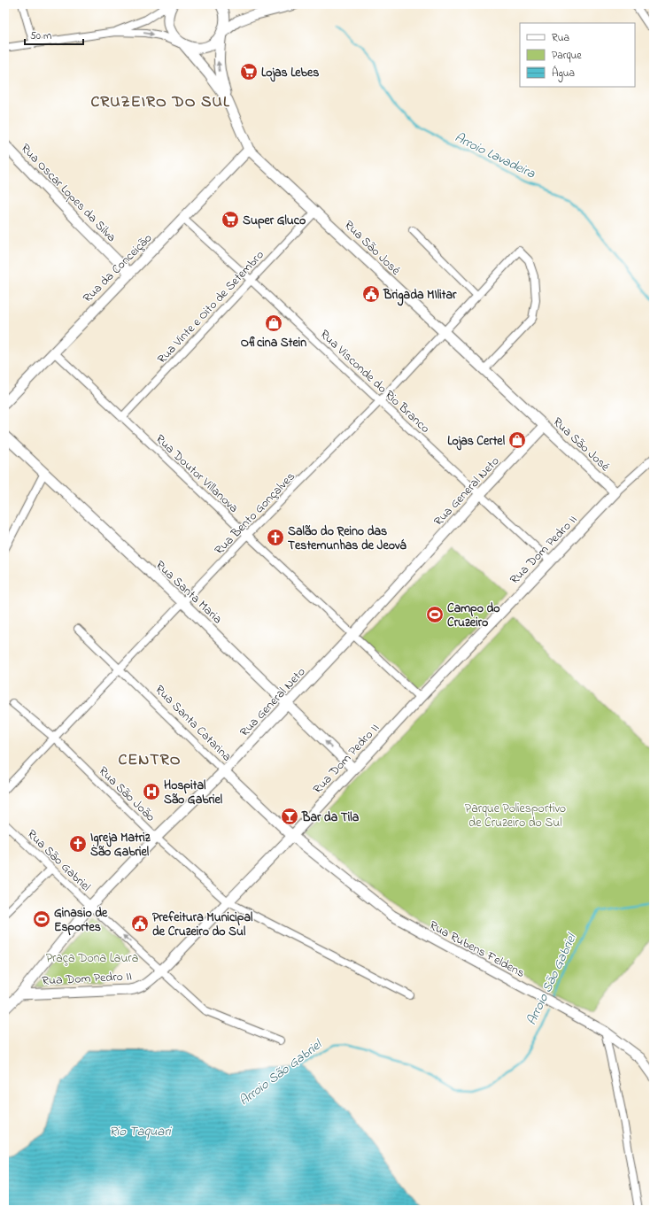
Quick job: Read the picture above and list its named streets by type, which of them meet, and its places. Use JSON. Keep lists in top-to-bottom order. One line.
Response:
{"streets":{"main road":["Rua Oscar Lopes da Silva","Rua São José","Rua da Conceição","Rua General Neto","Rua Dom Pedro II","Rua Santa Maria","Rua Santa Catarina","Rua Rubens Feldens"],"street":["Rua Vinte e Oito de Setembro","Rua Visconde do Rio Branco","Rua Doutor Villanova","Rua Bento Gonçalves","Rua São João","Rua São Gabriel"]},"crossings":[["Rua Oscar Lopes da Silva","Rua da Conceição"],["Rua São José","Rua da Conceição"],["Rua São José","Rua Vinte e Oito de Setembro"],["Rua São José","Rua General Neto"],["Rua São José","Rua Bento Gonçalves"],["Rua São José","Rua Dom Pedro II"],["Rua da Conceição","Rua Visconde do Rio Branco"],["Rua da Conceição","Rua Doutor Villanova"],["Rua Vinte e Oito de Setembro","Rua Visconde do Rio Branco"],["Rua Vinte e Oito de Setembro","Rua Doutor Villanova"],["Rua Visconde do Rio Branco","Rua General Neto"],["Rua Visconde do Rio Branco","Rua Bento Gonçalves"],["Rua Visconde do Rio Branco","Rua Dom Pedro II"],["Rua Doutor Villanova","Rua General Neto"],["Rua Doutor Villanova","Rua Bento Gonçalves"],["Rua Doutor Villanova","Rua Dom Pedro II"],["Rua General Neto","Rua Dom Pedro II"],["Rua General Neto","Rua Santa Maria"],["Rua General Neto","Rua Santa Catarina"],["Rua General Neto","Rua São João"],["Rua General Neto","Rua São Gabriel"],["Rua Bento Gonçalves","Rua Santa Maria"],["Rua Bento Gonçalves","Rua Santa Catarina"],["Rua Bento Gonçalves","Rua São João"],["Rua Dom Pedro II","Rua Santa Maria"],["Rua Dom Pedro II","Rua Santa Catarina"],["Rua Dom Pedro II","Rua São João"],["Rua Dom Pedro II","Rua São Gabriel"],["Rua Dom Pedro II","Rua Rubens Feldens"],["Rua Santa Catarina","Rua Rubens Feldens"]],"districts":["CRUZEIRO DO SUL","CENTRO"],"water":["Arroio Lavadeira","Arroio São Gabriel","Rio Taquari"],"parks":["Parque Poliesportivo de Cruzeiro do Sul","Praça Dona Laura"],"places":{"supermarket":["Lojas Lebes","Super Gluco"],"public building":["Brigada MIlitar","Prefeitura Municipal de Cruzeiro do Sul"],"shop":["Oficina Stein","Lojas Certel"],"church":["Salão do Reino das Testemunhas de Jeová","Igreja Matriz São Gabriel"],"sports":["Campo do Cruzeiro","Ginasio de Esportes"],"hospital":["Hospital São Gabriel"],"bar":["Bar da Tila"]},"legend":["Rua","Parque","Água"],"scale_bar":"50 m"}
